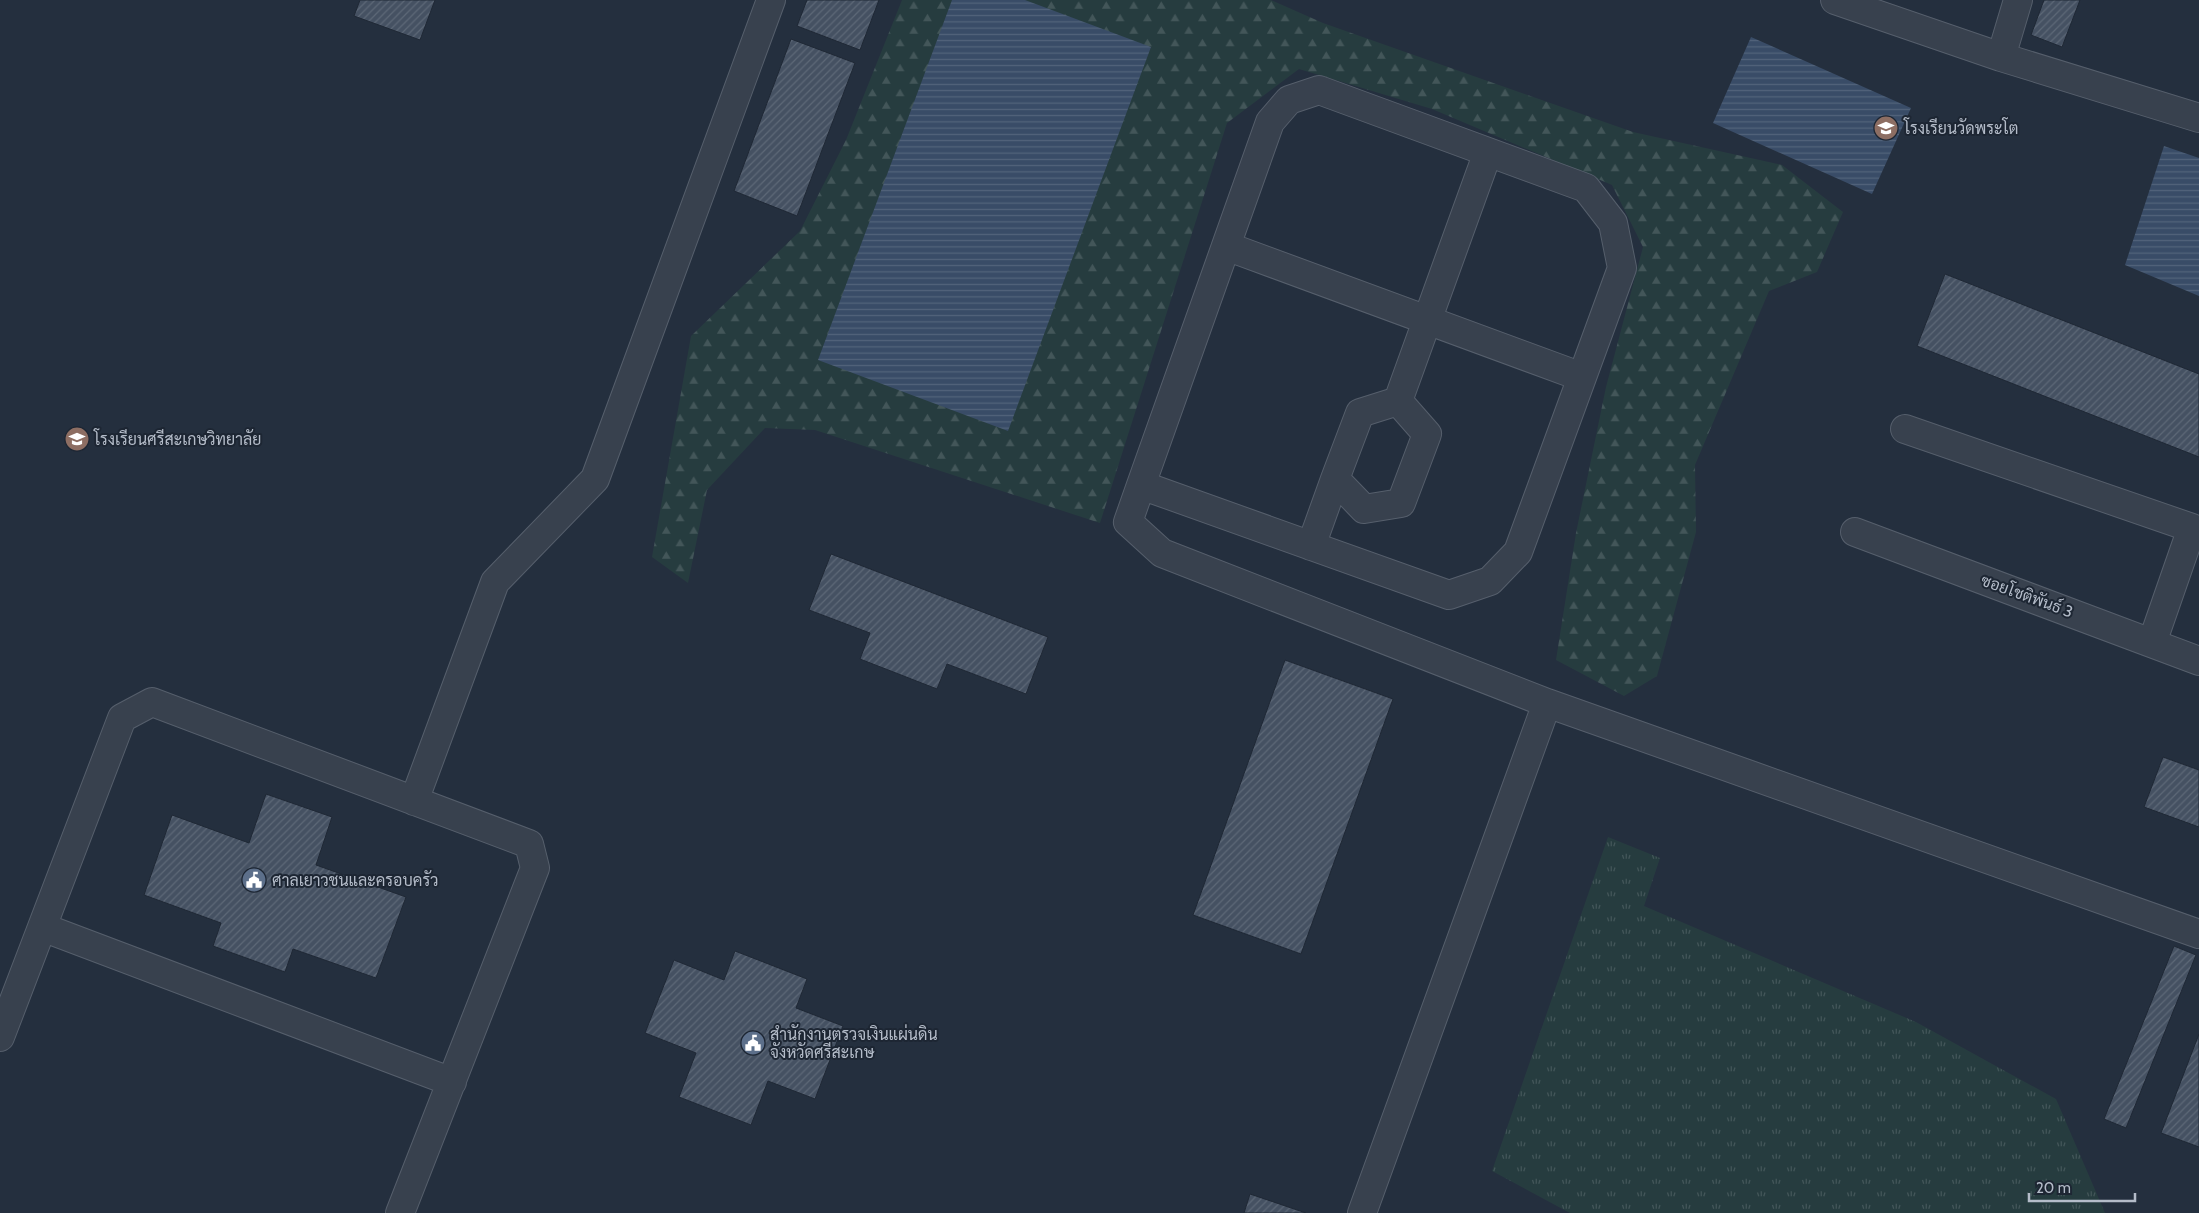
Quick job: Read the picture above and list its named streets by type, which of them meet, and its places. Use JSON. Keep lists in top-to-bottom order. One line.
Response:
{"streets":{"street":["ซอยโชติพันธ์ 3"]},"places":{"school or university":["โรงเรียนวัดพระโต","โรงเรียนศรีสะเกษวิทยาลัย"],"public building":["ศาลเยาวชนและครอบครัว","สำนักงานตรวจเงินแผ่นดิน จังหวัดศรีสะเกษ"]},"scale_bar":"20 m"}
